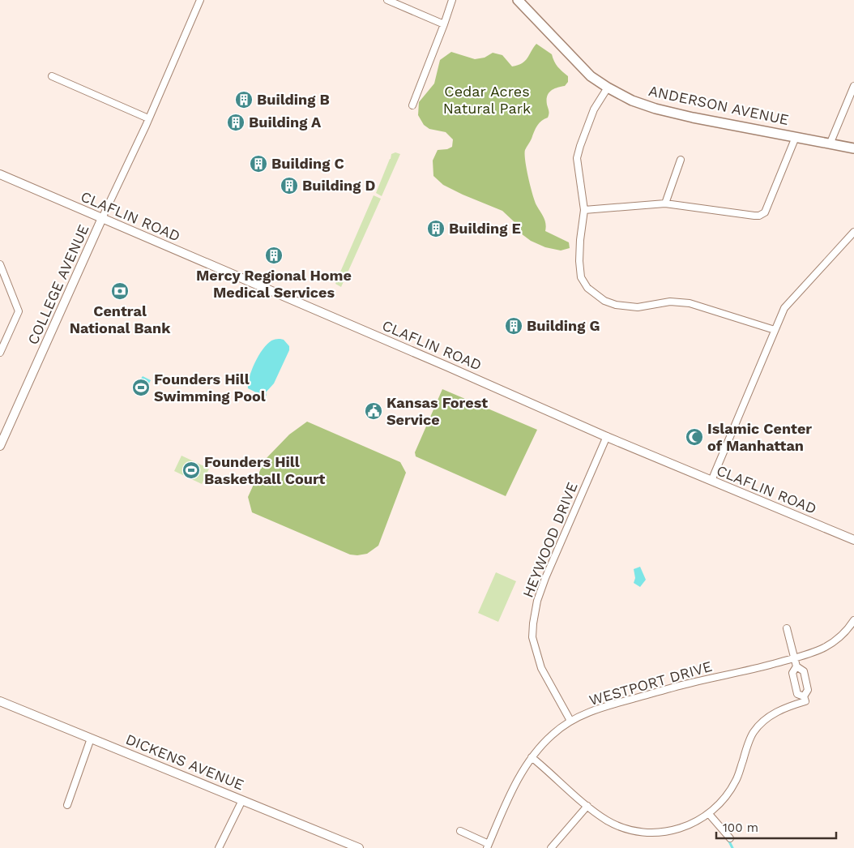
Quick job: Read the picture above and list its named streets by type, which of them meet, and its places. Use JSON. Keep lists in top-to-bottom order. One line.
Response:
{"streets":{"main road":["ANDERSON AVENUE"],"street":["CLAFLIN ROAD","COLLEGE AVENUE","HEYWOOD DRIVE","WESTPORT DRIVE","DICKENS AVENUE"]},"crossings":[["CLAFLIN ROAD","COLLEGE AVENUE"],["CLAFLIN ROAD","HEYWOOD DRIVE"],["HEYWOOD DRIVE","WESTPORT DRIVE"]],"parks":["Cedar Acres Natural Park"],"places":{"building":["Building B","Building A","Building C","Building D","Building E","Mercy Regional Home Medical Services","Building G"],"bank":["Central National Bank"],"sports":["Founders Hill Swimming Pool","Founders Hill Basketball Court"],"public building":["Kansas Forest Service"],"mosque":["Islamic Center of Manhattan"]},"scale_bar":"100 m"}
